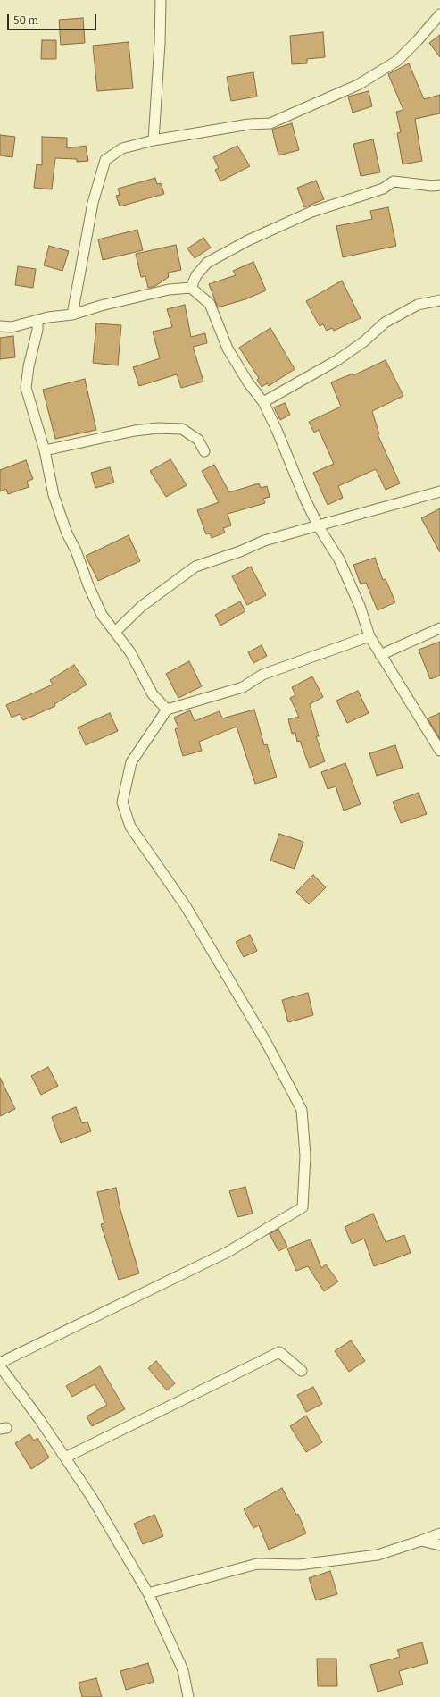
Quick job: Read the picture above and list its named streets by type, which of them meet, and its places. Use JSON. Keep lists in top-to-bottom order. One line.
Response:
{"scale_bar":"50 m"}
